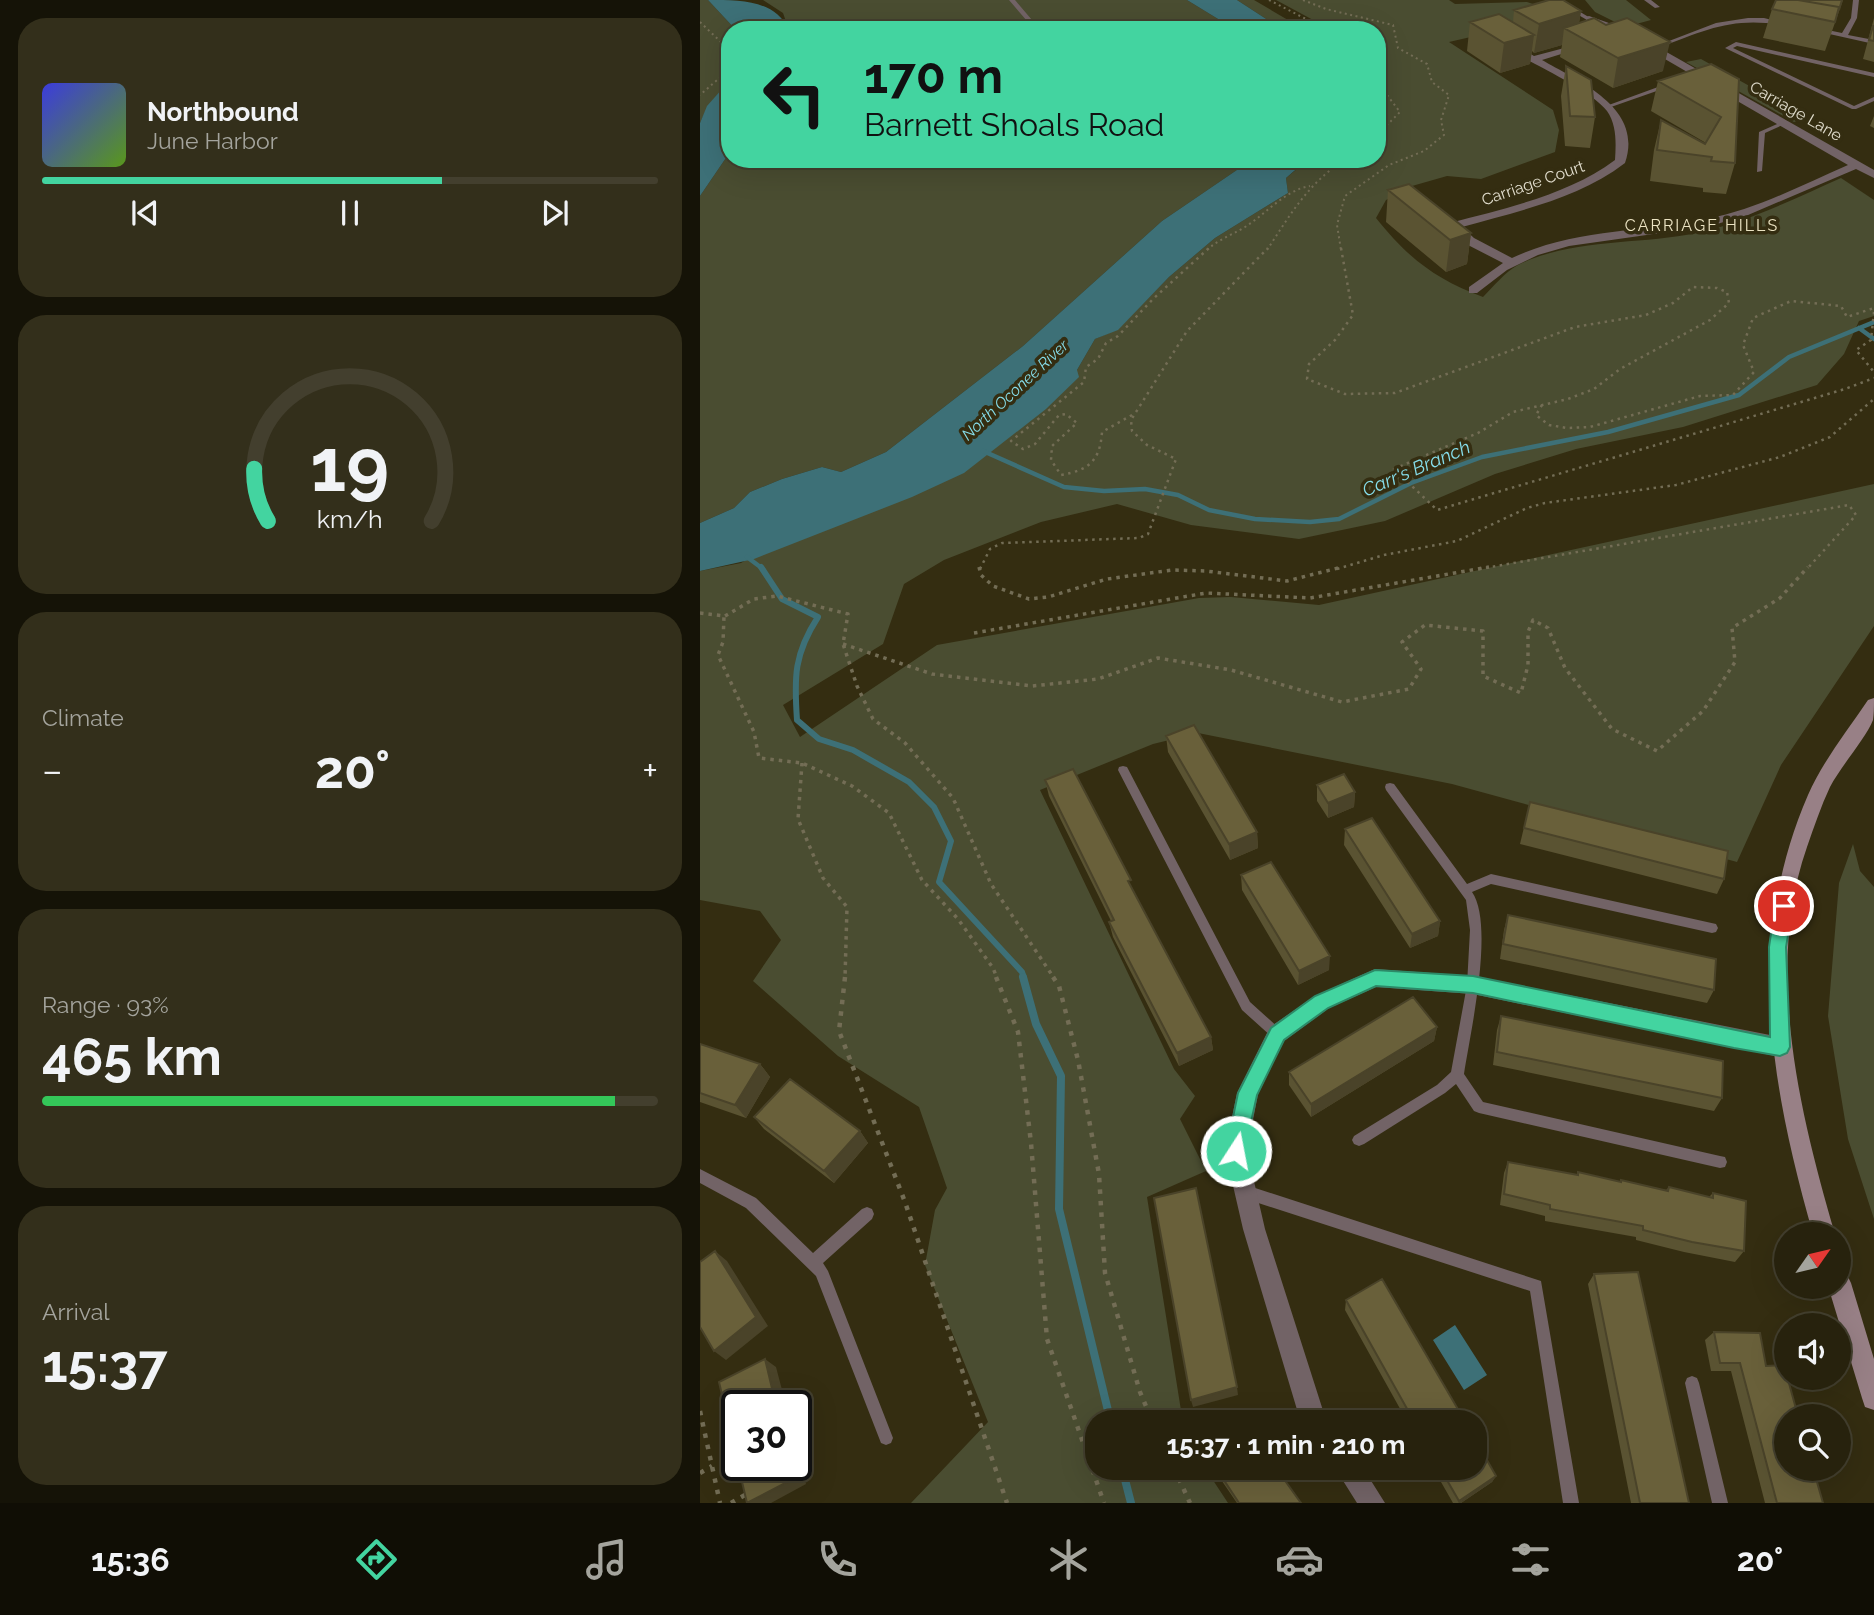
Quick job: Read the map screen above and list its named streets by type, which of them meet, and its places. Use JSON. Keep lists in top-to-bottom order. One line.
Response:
{"streets":{"street":["Carriage Lane","Carriage Court"]},"districts":["CARRIAGE HILLS"],"water":["North Oconee River","Carr's Branch"],"north":"top right","page":{"turn":["170 m","Barnett Shoals Road"],"song":["Northbound","June Harbor"],"tile":["Climate",["Range · 93%","465 km"],["Arrival","15:37"]],"heat":["−","20°","+"],"limit":"30","trip":"15:37 · 1 min · 210 m","tabs":["15:36","20°"],"gauge":["19","km/h"]}}
